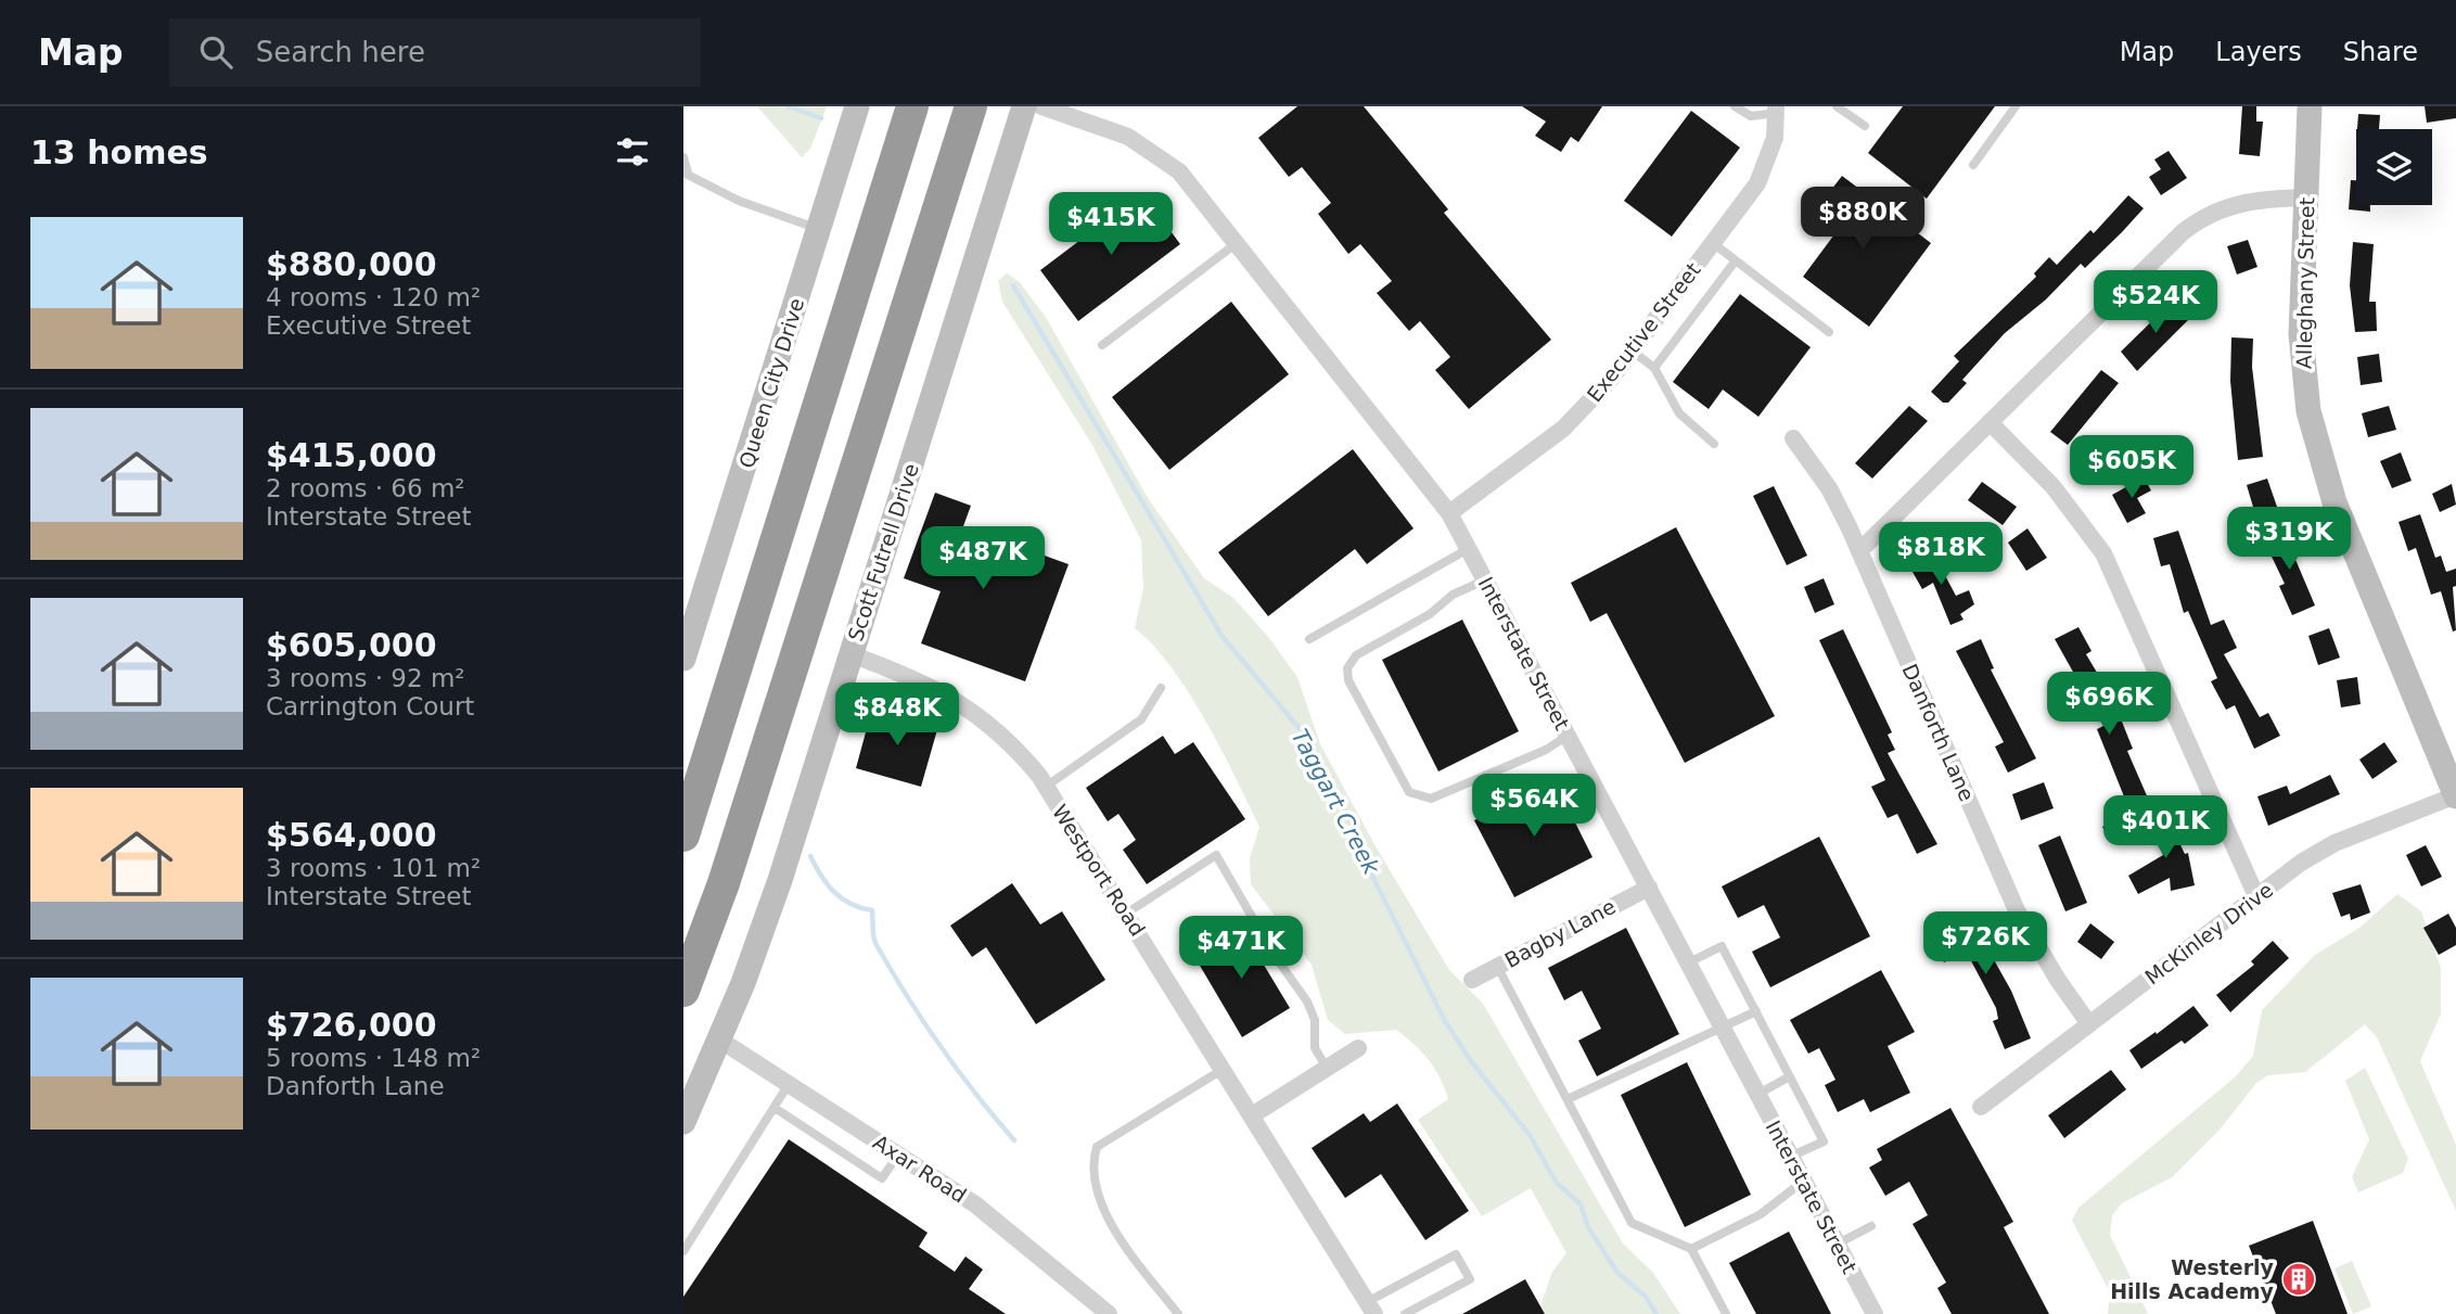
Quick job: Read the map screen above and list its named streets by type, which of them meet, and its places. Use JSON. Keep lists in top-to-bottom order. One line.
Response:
{"streets":{"street":["Alleghany Street","Executive Street","Queen City Drive","Scott Futrell Drive","Interstate Street","Danforth Lane","Westport Road","Bagby Lane","McKinley Drive","Axar Road"]},"crossings":[["Alleghany Street","McKinley Drive"],["Executive Street","Interstate Street"],["Scott Futrell Drive","Westport Road"],["Scott Futrell Drive","Axar Road"],["Interstate Street","Bagby Lane"],["Danforth Lane","McKinley Drive"]],"water":["Taggart Creek"],"places":{"building":["Westerly Hills Academy"]},"page":{"header":"Map","search":"Search here","nav":["Map","Layers","Share"],"heading":"13 homes","price":["$880K","$415K","$524K","$605K","$319K","$818K","$487K","$696K","$848K","$564K","$401K","$726K","$471K"],"list":[{"name":"$880,000","note":"4 rooms · 120 m² · Executive Street"},{"name":"$415,000","note":"2 rooms · 66 m² · Interstate Street"},{"name":"$605,000","note":"3 rooms · 92 m² · Carrington Court"},{"name":"$564,000","note":"3 rooms · 101 m² · Interstate Street"},{"name":"$726,000","note":"5 rooms · 148 m² · Danforth Lane"}]}}
